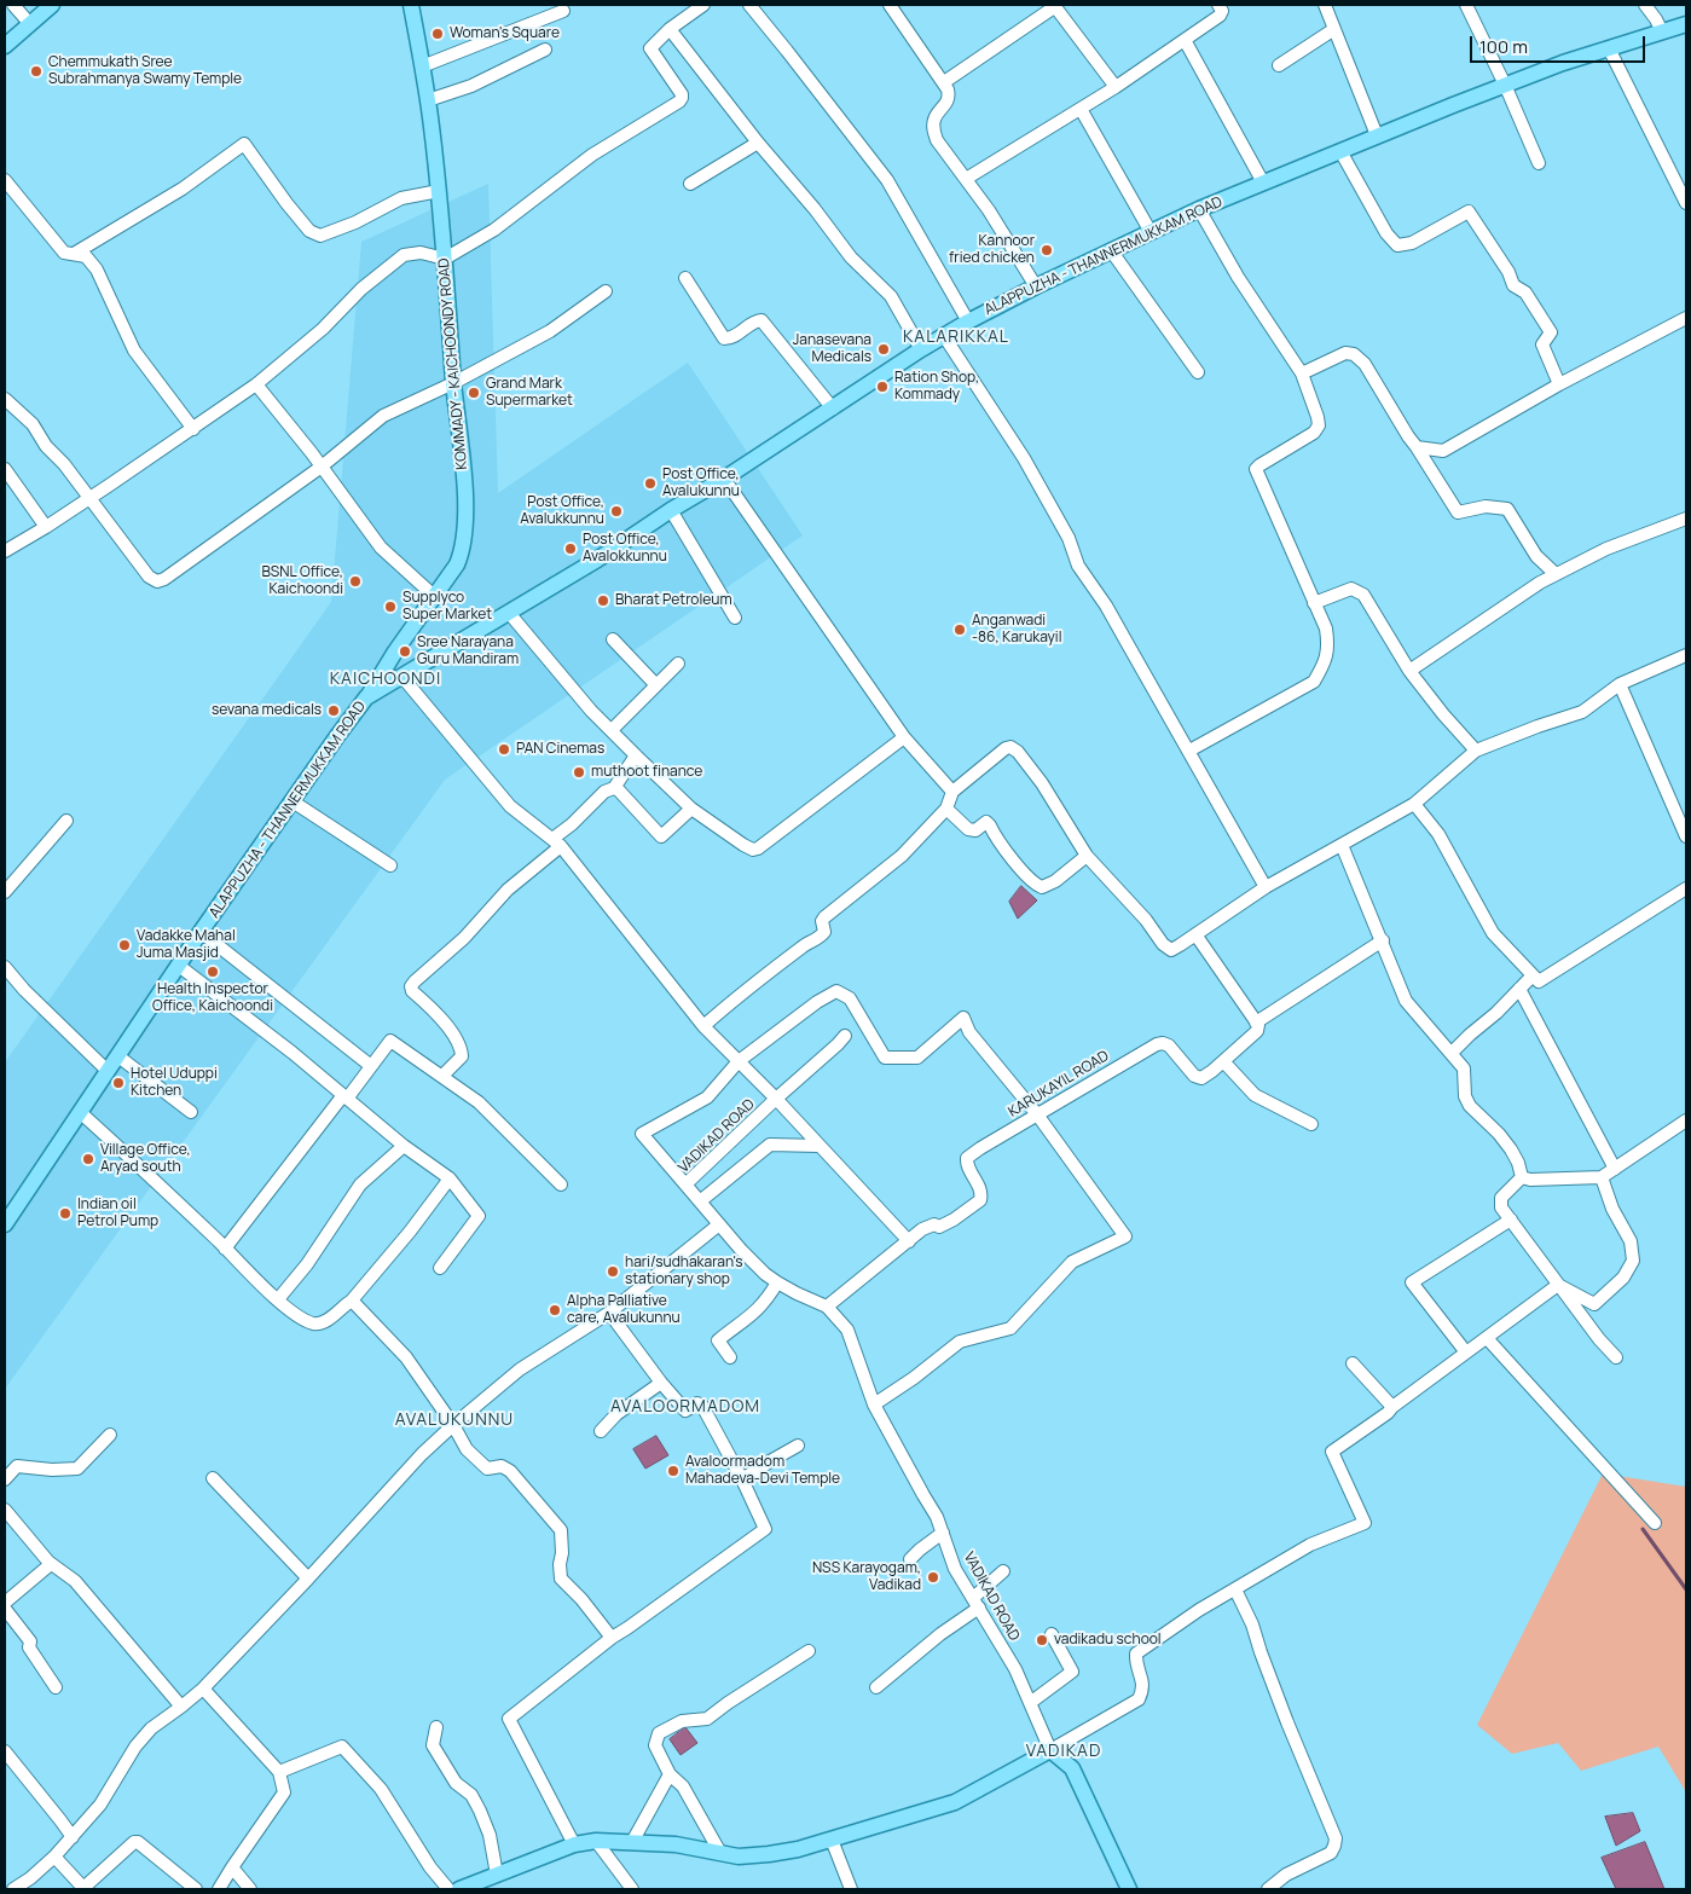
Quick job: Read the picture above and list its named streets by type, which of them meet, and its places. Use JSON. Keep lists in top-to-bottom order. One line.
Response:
{"streets":{"main road":["ALAPPUZHA - THANNERMUKKAM ROAD","KOMMADY - KAICHOONDY ROAD"],"street":["KARUKAYIL ROAD","VADIKAD ROAD"]},"crossings":[["ALAPPUZHA - THANNERMUKKAM ROAD","KOMMADY - KAICHOONDY ROAD"],["ALAPPUZHA - THANNERMUKKAM ROAD","VADIKAD ROAD"],["KARUKAYIL ROAD","VADIKAD ROAD"]],"districts":["KALARIKKAL","KAICHOONDI","AVALOORMADOM","AVALUKUNNU","VADIKAD"],"places":["Woman's Square","Chemmukath Sree Subrahmanya Swamy Temple","Kannoor fried chicken","Janasevana Medicals","Ration Shop, Kommady","Grand Mark Supermarket","Post Office, Avalukunnu","Post Office, Avalukkunnu","Post Office, Avalokkunnu","BSNL Office, Kaichoondi","Bharat Petroleum","Supplyco Super Market","Anganwadi -86, Karukayil","Sree Narayana Guru Mandiram","sevana medicals","PAN Cinemas","muthoot finance","Vadakke Mahal Juma Masjid","Health Inspector Office, Kaichoondi","Hotel Uduppi Kitchen","Village Office, Aryad south","Indian oil Petrol Pump","hari/sudhakaran's stationary shop","Alpha Palliative care, Avalukunnu","Avaloormadom Mahadeva-Devi Temple","NSS Karayogam, Vadikad","vadikadu school"],"scale_bar":"100 m"}
